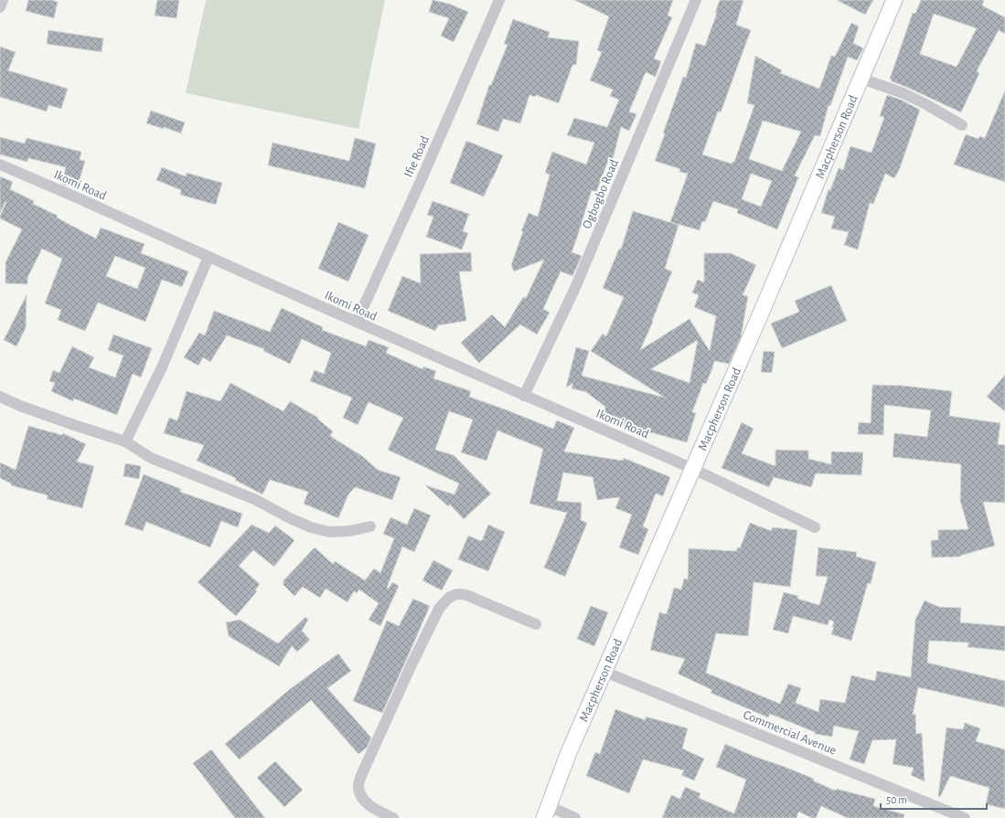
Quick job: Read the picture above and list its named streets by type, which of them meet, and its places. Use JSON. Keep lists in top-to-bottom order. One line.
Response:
{"streets":{"street":["Macpherson Road","Ifie Road","Ikomi Road","Ogbogbo Road","Commercial Avenue"]},"crossings":[["Macpherson Road","Ikomi Road"],["Macpherson Road","Commercial Avenue"],["Ifie Road","Ikomi Road"],["Ikomi Road","Ogbogbo Road"]],"scale_bar":"50 m"}
